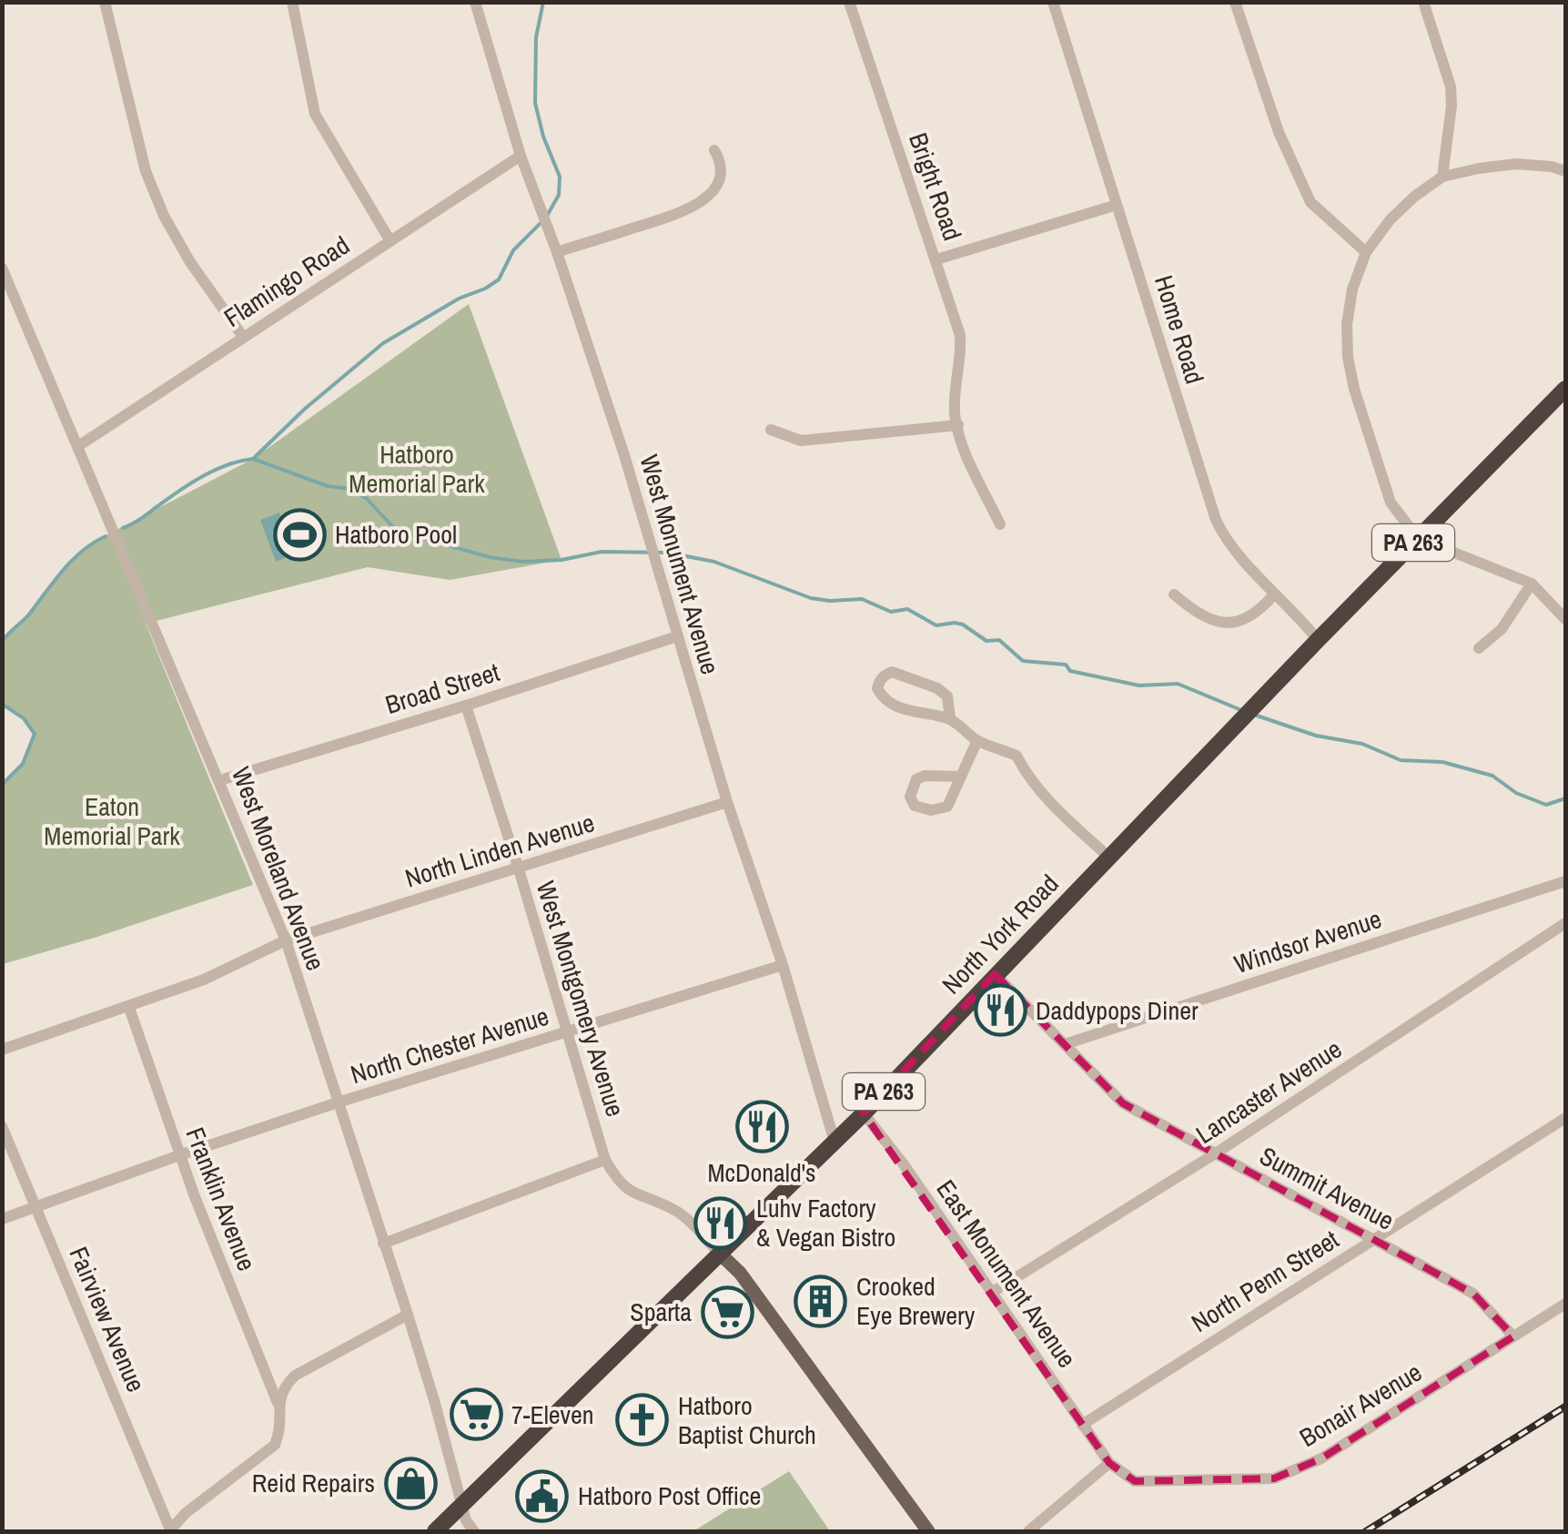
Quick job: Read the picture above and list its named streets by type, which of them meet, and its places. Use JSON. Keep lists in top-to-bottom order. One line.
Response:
{"streets":{"highway":["PA 263","North York Road"],"street":["Bright Road","Flamingo Road","Home Road","West Monument Avenue","Broad Street","North Linden Avenue","West Moreland Avenue","Windsor Avenue","West Montgomery Avenue","North Chester Avenue","Lancaster Avenue","Summit Avenue","Franklin Avenue","East Monument Avenue","North Penn Street","Fairview Avenue","Bonair Avenue"]},"crossings":[["Bright Road","Home Road"],["Flamingo Road","West Monument Avenue"],["Flamingo Road","West Moreland Avenue"],["Home Road","North York Road"],["PA 263","West Moreland Avenue"],["PA 263","North York Road"],["West Monument Avenue","Broad Street"],["West Monument Avenue","North Linden Avenue"],["West Monument Avenue","North York Road"],["West Monument Avenue","North Chester Avenue"],["Broad Street","West Moreland Avenue"],["Broad Street","West Montgomery Avenue"],["North Linden Avenue","West Moreland Avenue"],["North Linden Avenue","West Montgomery Avenue"],["North Linden Avenue","Franklin Avenue"],["West Moreland Avenue","North York Road"],["West Moreland Avenue","North Chester Avenue"],["North York Road","West Montgomery Avenue"],["North York Road","Summit Avenue"],["North York Road","East Monument Avenue"],["Windsor Avenue","Summit Avenue"],["West Montgomery Avenue","North Chester Avenue"],["North Chester Avenue","Franklin Avenue"],["North Chester Avenue","Fairview Avenue"],["Lancaster Avenue","Summit Avenue"],["Lancaster Avenue","East Monument Avenue"],["Summit Avenue","North Penn Street"],["Summit Avenue","Bonair Avenue"],["East Monument Avenue","North Penn Street"],["East Monument Avenue","Bonair Avenue"]],"parks":["Hatboro Memorial Park","Eaton Memorial Park"],"places":{"sports":["Hatboro Pool"],"restaurant":["Daddypops Diner","McDonald's","Luhv Factory & Vegan Bistro"],"building":["Crooked Eye Brewery"],"supermarket":["Sparta","7-Eleven"],"church":["Hatboro Baptist Church"],"shop":["Reid Repairs"],"public building":["Hatboro Post Office"]}}
